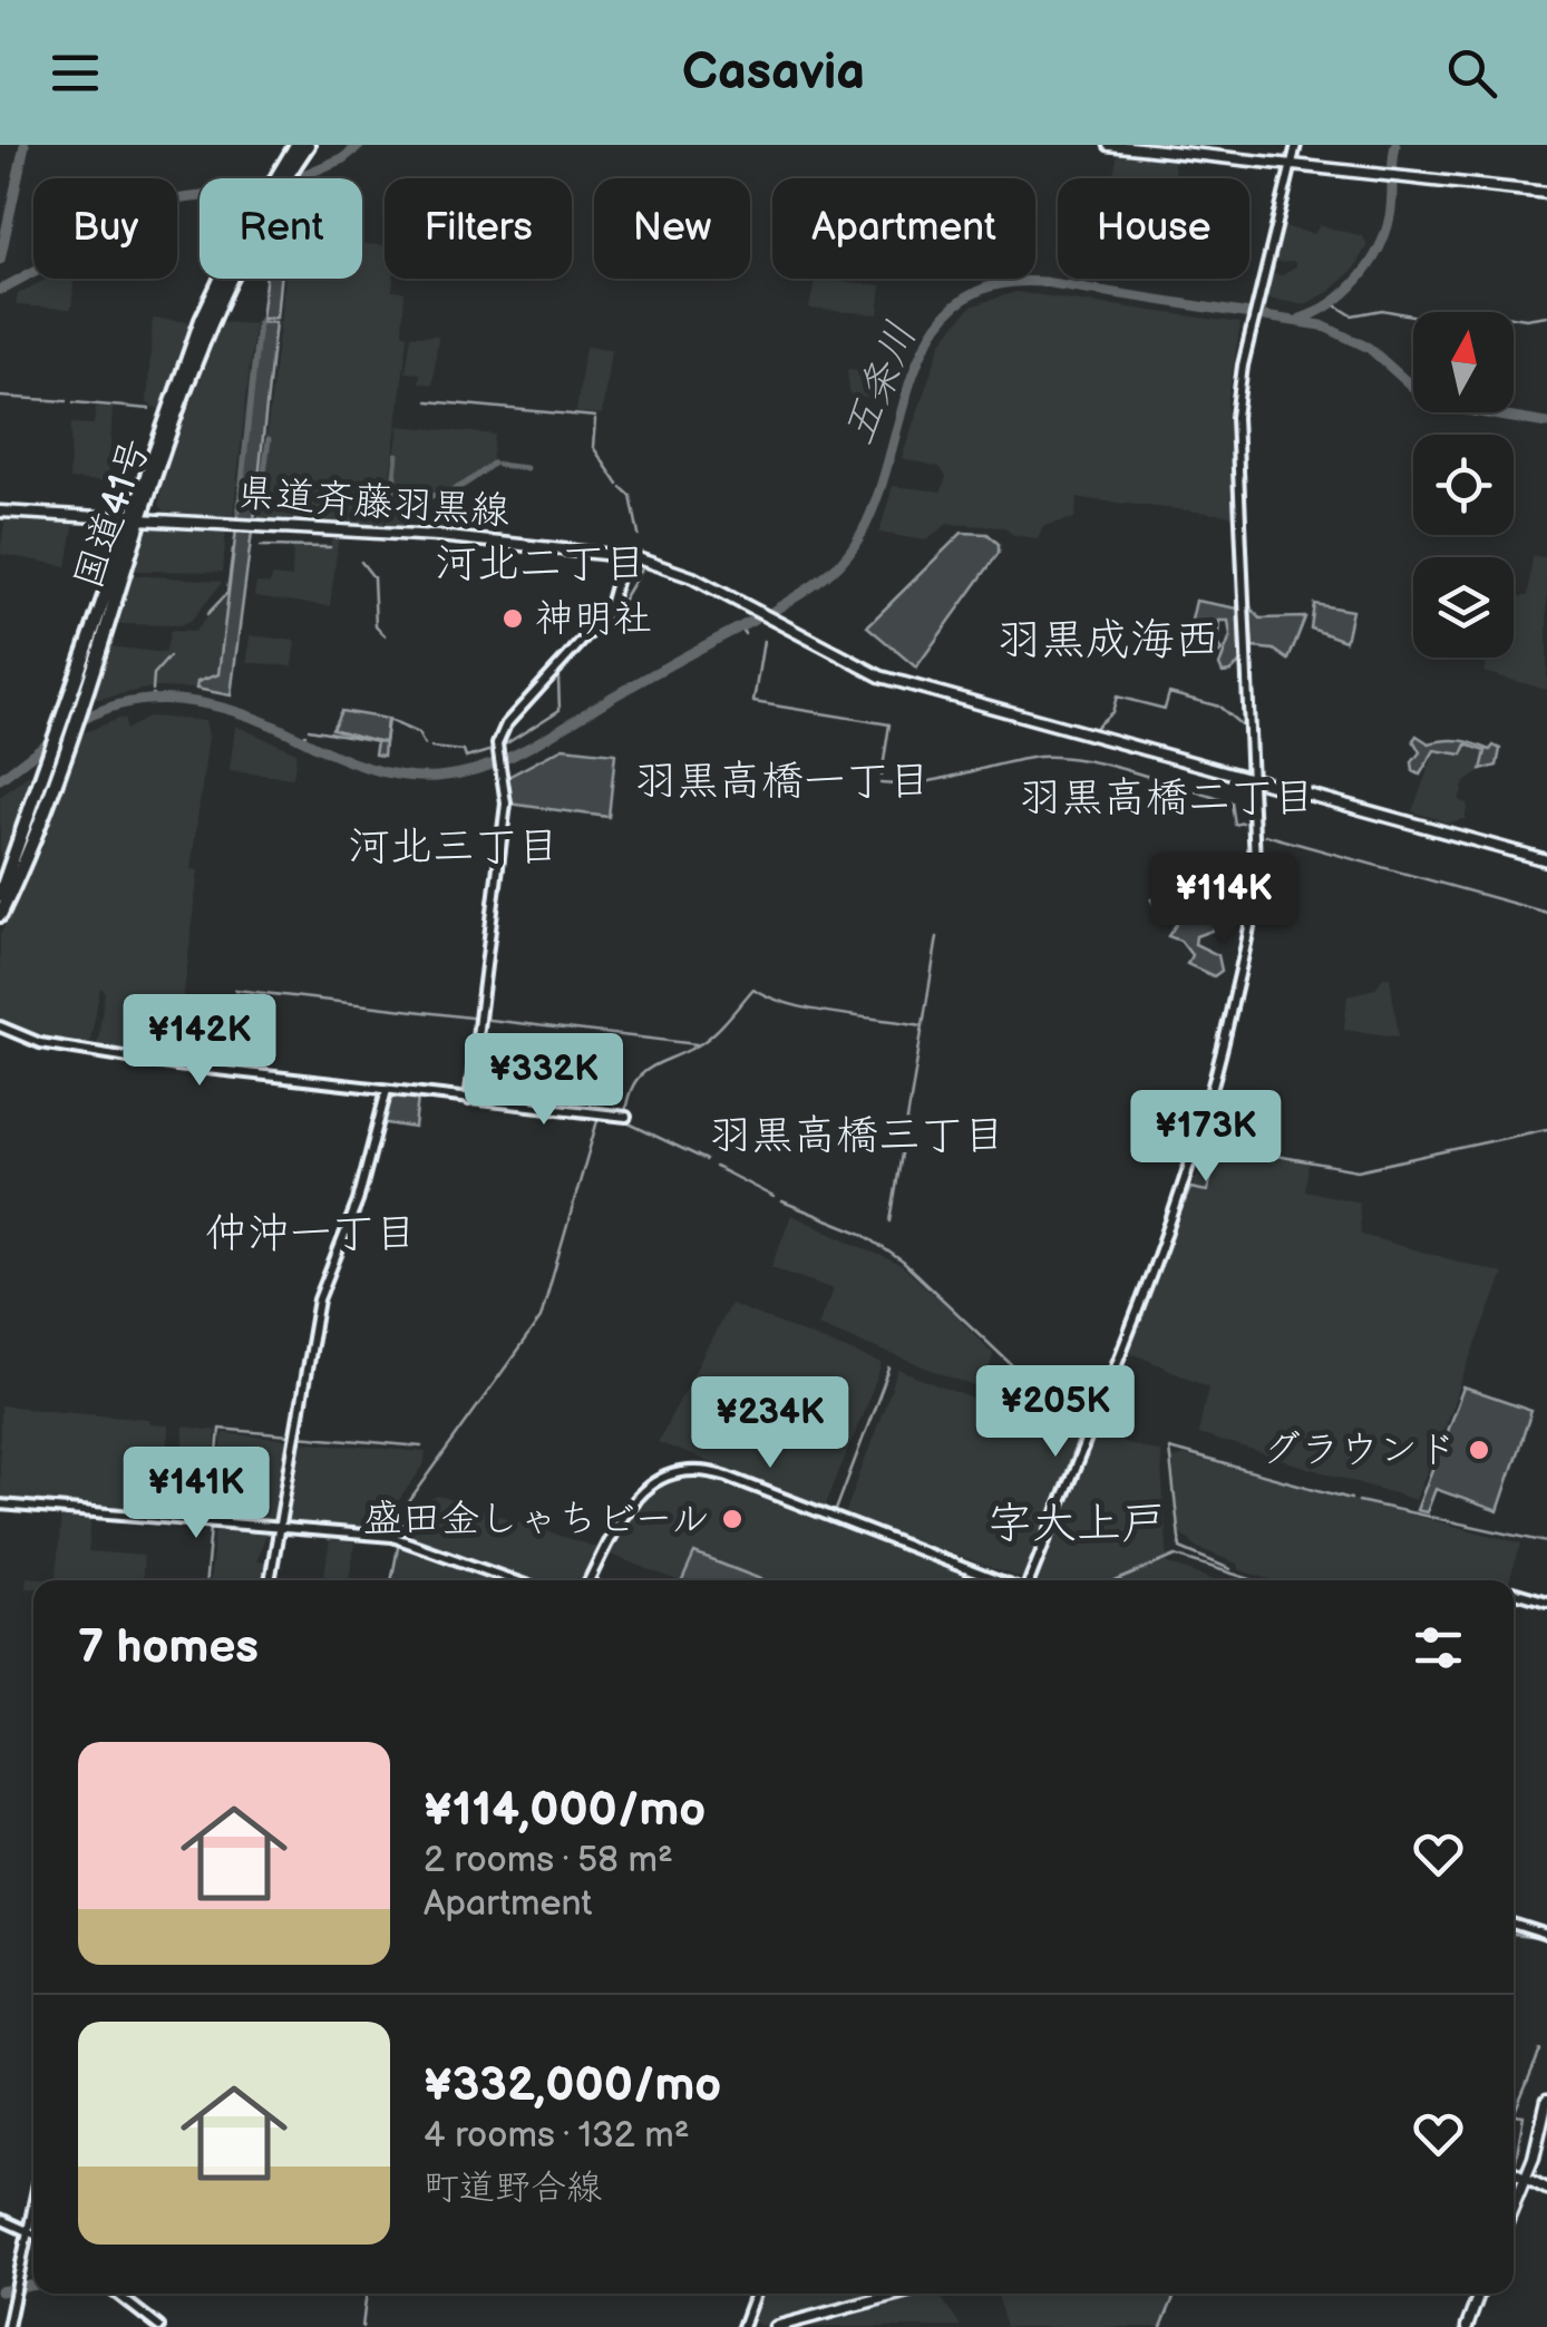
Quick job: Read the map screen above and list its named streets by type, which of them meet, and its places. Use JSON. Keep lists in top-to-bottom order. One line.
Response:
{"streets":{"highway":["国道41号"],"main road":["県道斉藤羽黒線"]},"crossings":[["県道斉藤羽黒線","国道41号"]],"districts":["河北二丁目","羽黒成海西","羽黒高橋一丁目","羽黒高橋二丁目","河北三丁目","羽黒高橋三丁目","仲沖一丁目","字大上戸"],"water":["五条川"],"places":["神明社","グラウンド","盛田金しゃちビール"],"north":"top","page":{"header":"Casavia","chip":["Buy","Rent","Filters","New","Apartment","House"],"price":["¥114K","¥142K","¥332K","¥173K","¥205K","¥234K","¥141K"],"heading":"7 homes","list":[{"name":"¥114,000/mo","note":"2 rooms · 58 m² · Apartment"},{"name":"¥332,000/mo","note":"4 rooms · 132 m² · 町道野合線"}]}}
